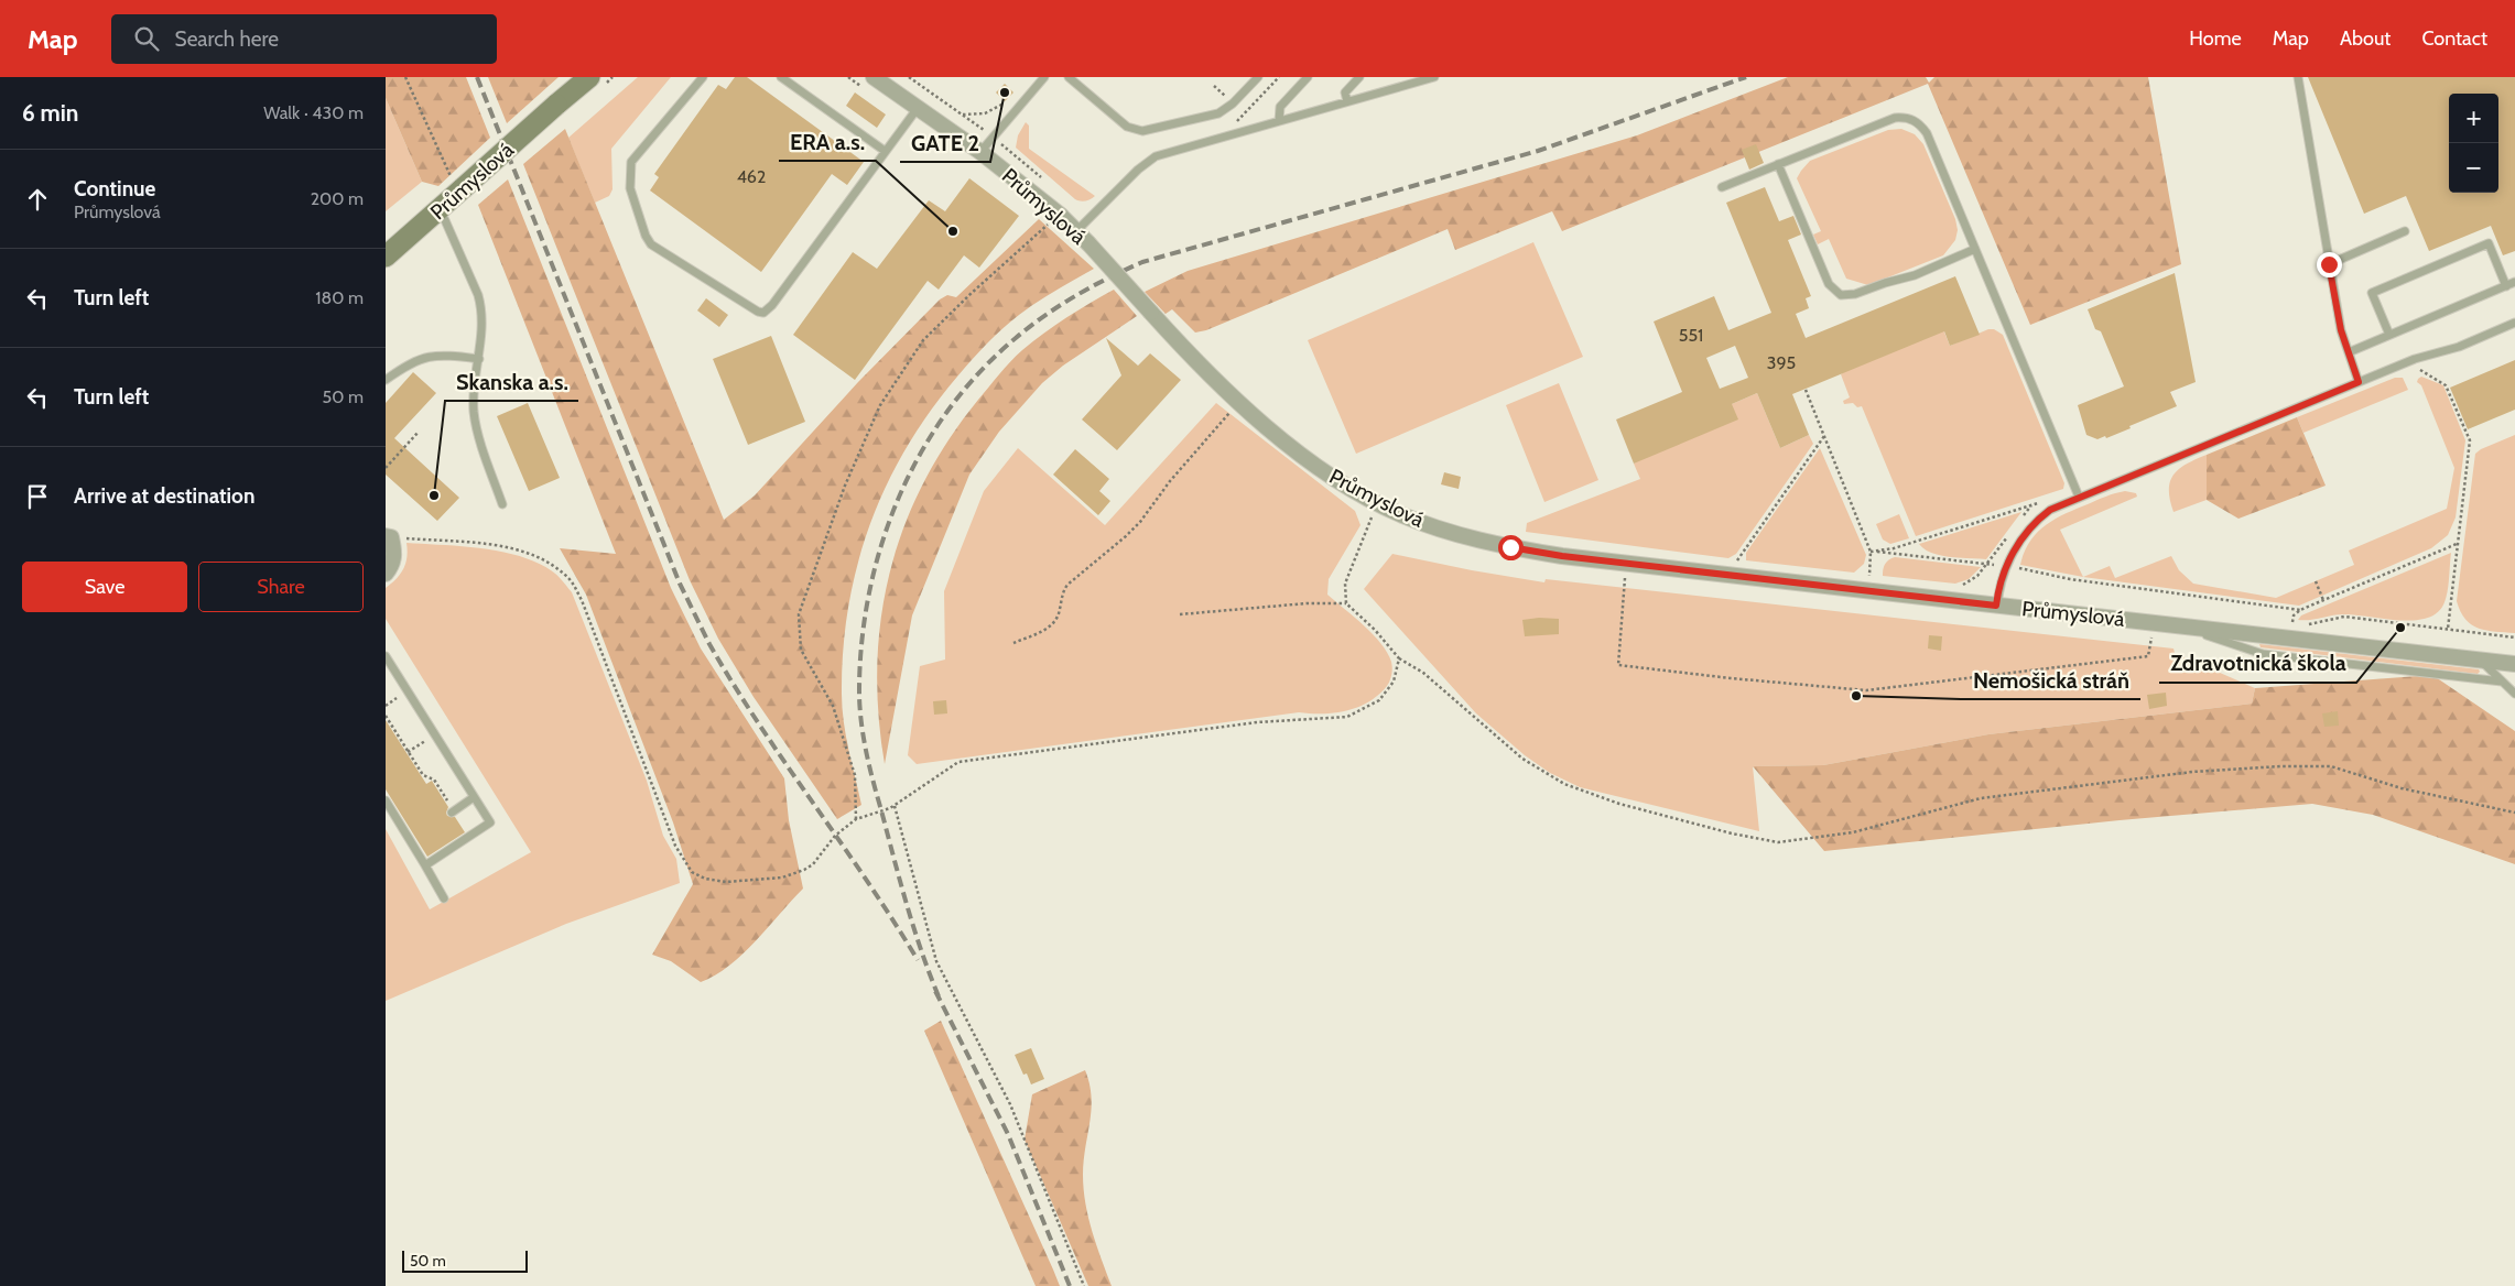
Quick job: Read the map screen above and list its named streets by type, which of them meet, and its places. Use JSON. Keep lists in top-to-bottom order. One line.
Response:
{"streets":{"main road":["Průmyslová"]},"places":["GATE 2","ERA a.s.","Skanska a.s.","Zdravotnická škola","Nemošická stráň"],"house_numbers":["462","551","395"],"scale_bar":"50 m","page":{"header":"Map","search":"Search here","nav":["Home","Map","About","Contact"],"heading":["6 min","Walk · 430 m"],"map_buttons":["+","−"],"list":[["Continue","Průmyslová","200 m"],["Turn left","180 m"],["Turn left","50 m"],"Arrive at destination"],"buttons":["Save","Share"],"scale":"50 m"}}
